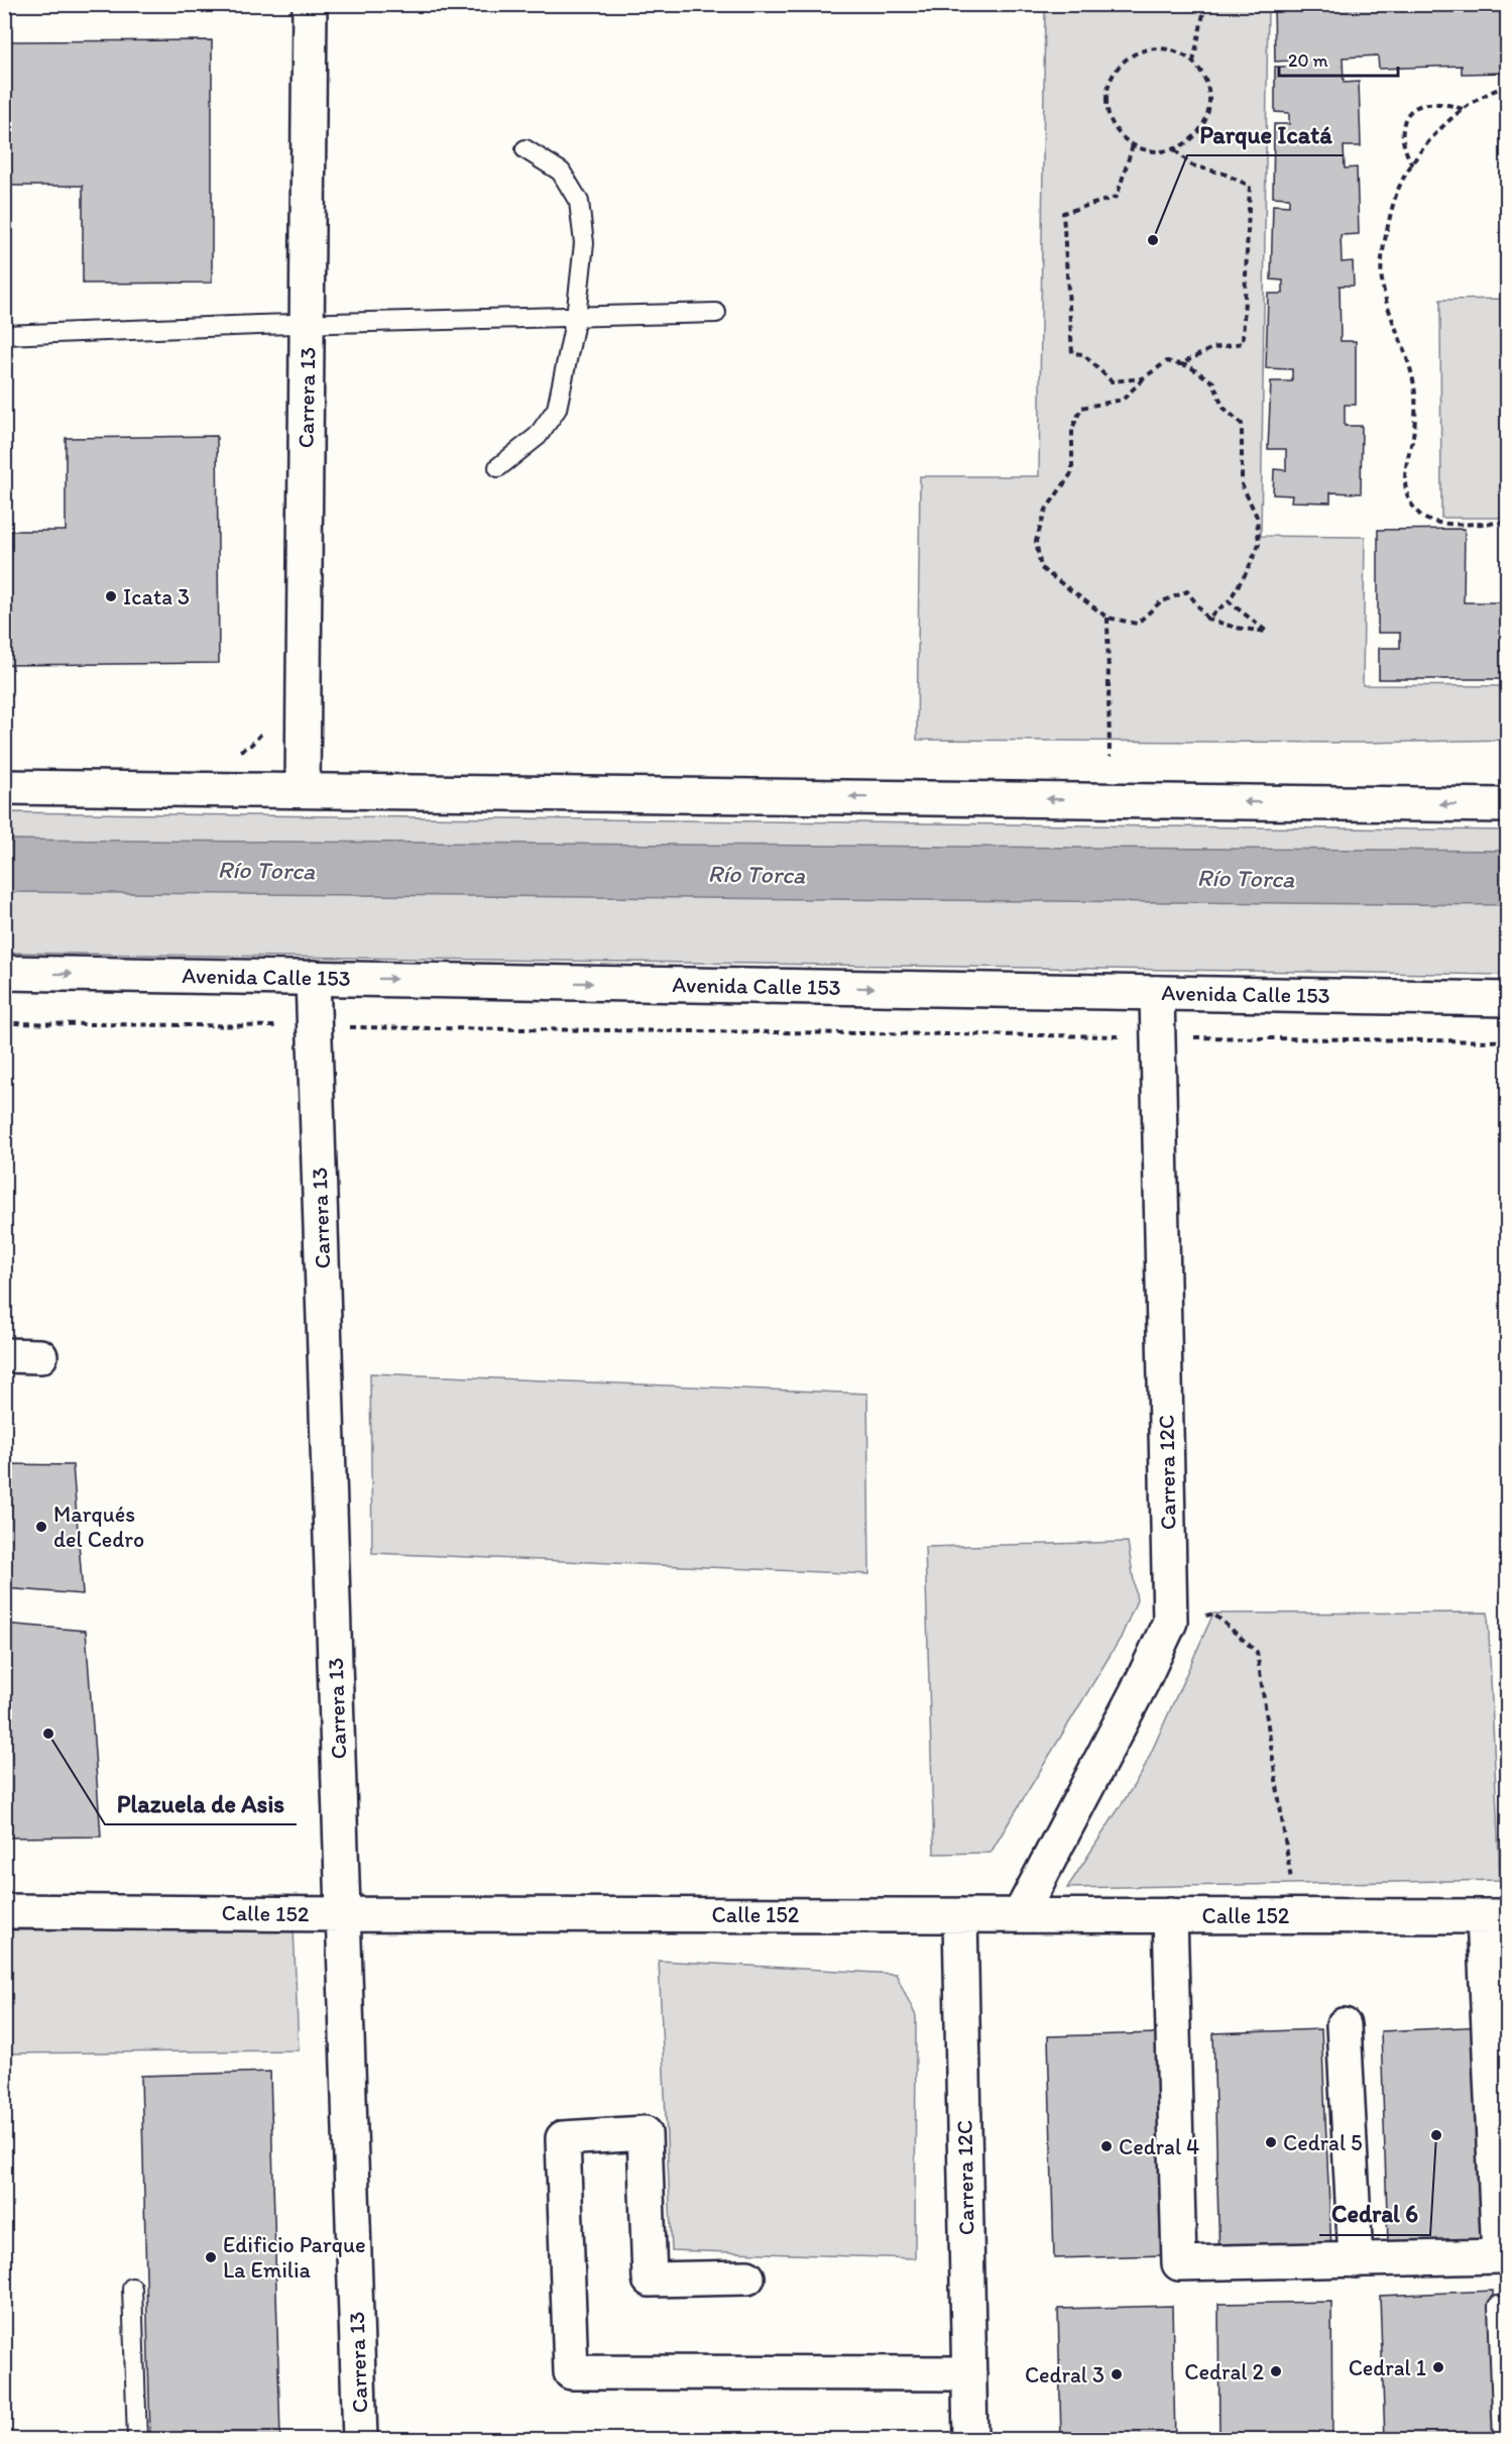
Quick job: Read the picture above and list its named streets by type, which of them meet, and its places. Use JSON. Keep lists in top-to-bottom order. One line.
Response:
{"streets":{"street":["Carrera 13","Avenida Calle 153","Carrera 12C","Calle 152"]},"crossings":[["Carrera 13","Avenida Calle 153"],["Carrera 13","Calle 152"],["Avenida Calle 153","Carrera 12C"],["Carrera 12C","Calle 152"]],"water":["Río Torca"],"places":["Parque Icatá","Icata 3","Marqués del Cedro","Plazuela de Asis","Cedral 6","Cedral 5","Cedral 4","Edificio Parque La Emilia","Cedral 1","Cedral 2","Cedral 3"],"scale_bar":"20 m"}
